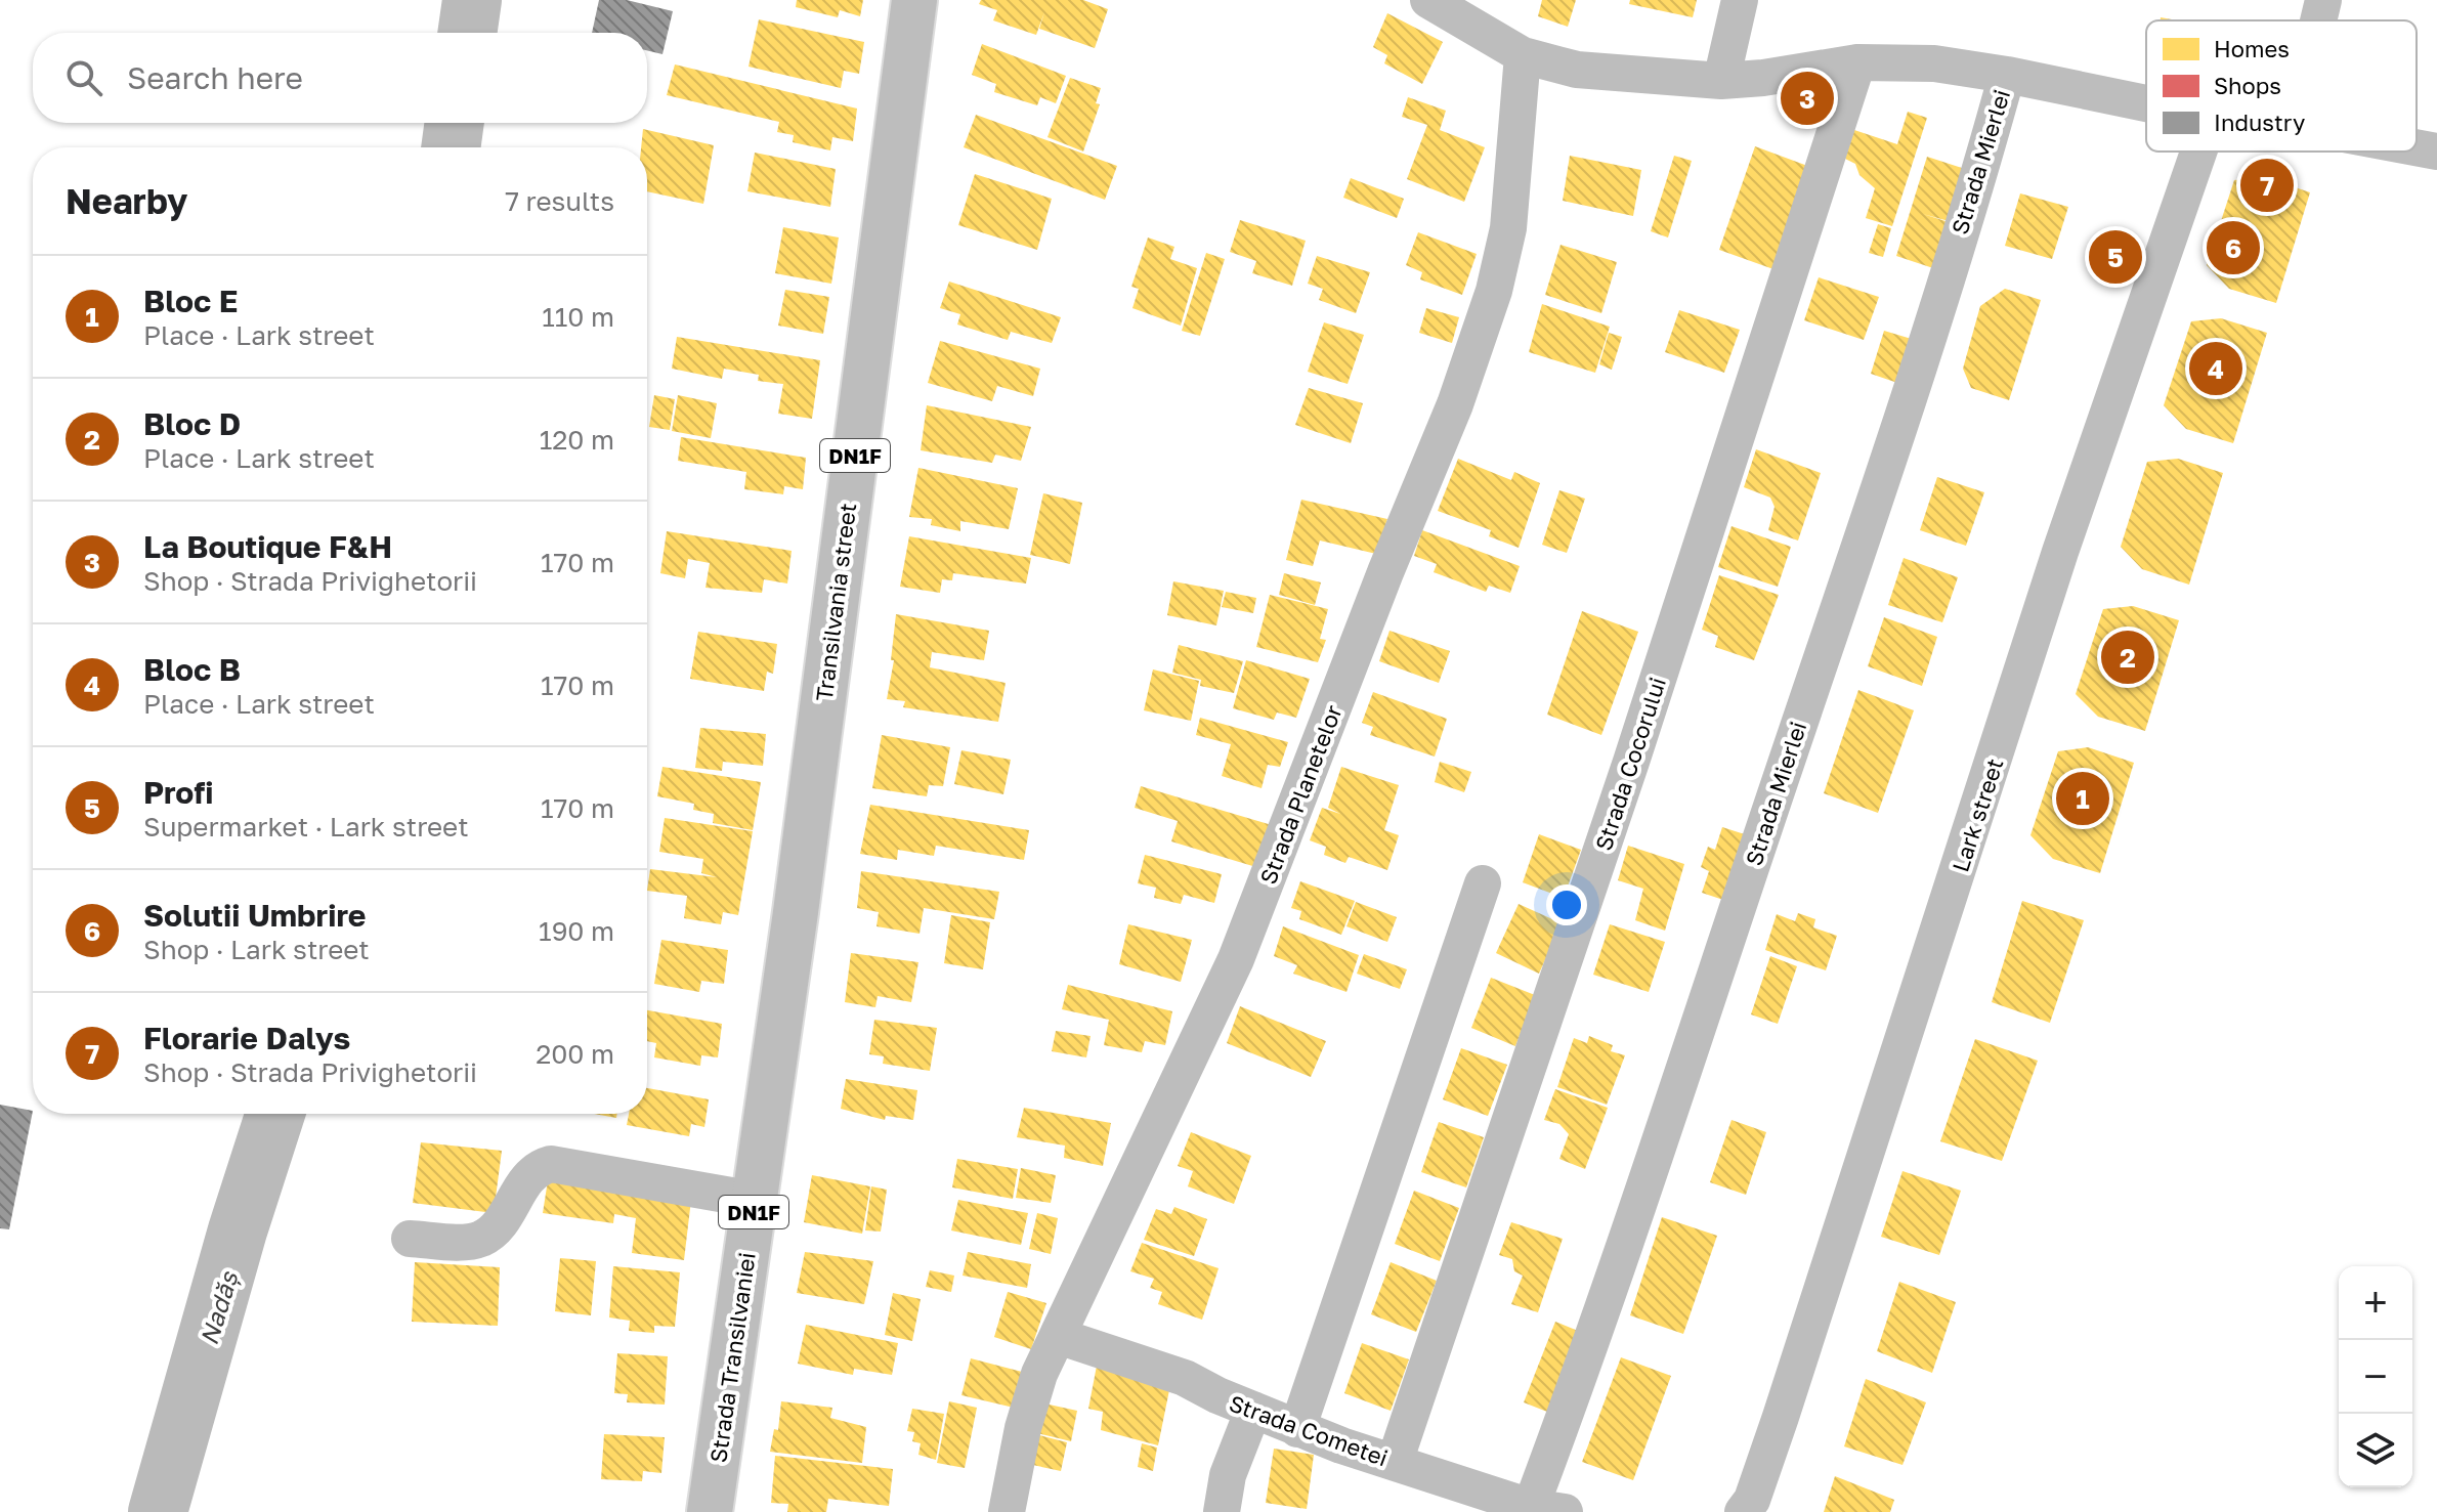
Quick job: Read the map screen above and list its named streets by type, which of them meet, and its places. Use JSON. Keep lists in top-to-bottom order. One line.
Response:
{"streets":{"main road":["DN1F","Transilvania street","Strada Transilvaniei"],"street":["Strada Mierlei","Strada Cocorului","Strada Planetelor","Lark street","Strada Cometei"]},"crossings":[["Strada Mierlei","Strada Cometei"],["Transilvania street","Strada Transilvaniei"],["Strada Cocorului","Strada Cometei"],["Strada Planetelor","Strada Cometei"]],"water":["Nadăș"],"legend":["Homes","Shops","Industry"],"page":{"search":"Search here","pins":["3","7","6","5","4","2","1"],"heading":["Nearby","7 results"],"list":[{"mark":"1","name":"Bloc E","note":"Place · Lark street","value":"110 m"},{"mark":"2","name":"Bloc D","note":"Place · Lark street","value":"120 m"},{"mark":"3","name":"La Boutique F&H","note":"Shop · Strada Privighetorii","value":"170 m"},{"mark":"4","name":"Bloc B","note":"Place · Lark street","value":"170 m"},{"mark":"5","name":"Profi","note":"Supermarket · Lark street","value":"170 m"},{"mark":"6","name":"Solutii Umbrire","note":"Shop · Lark street","value":"190 m"},{"mark":"7","name":"Florarie Dalys","note":"Shop · Strada Privighetorii","value":"200 m"}],"map_buttons":["+","−"]}}
